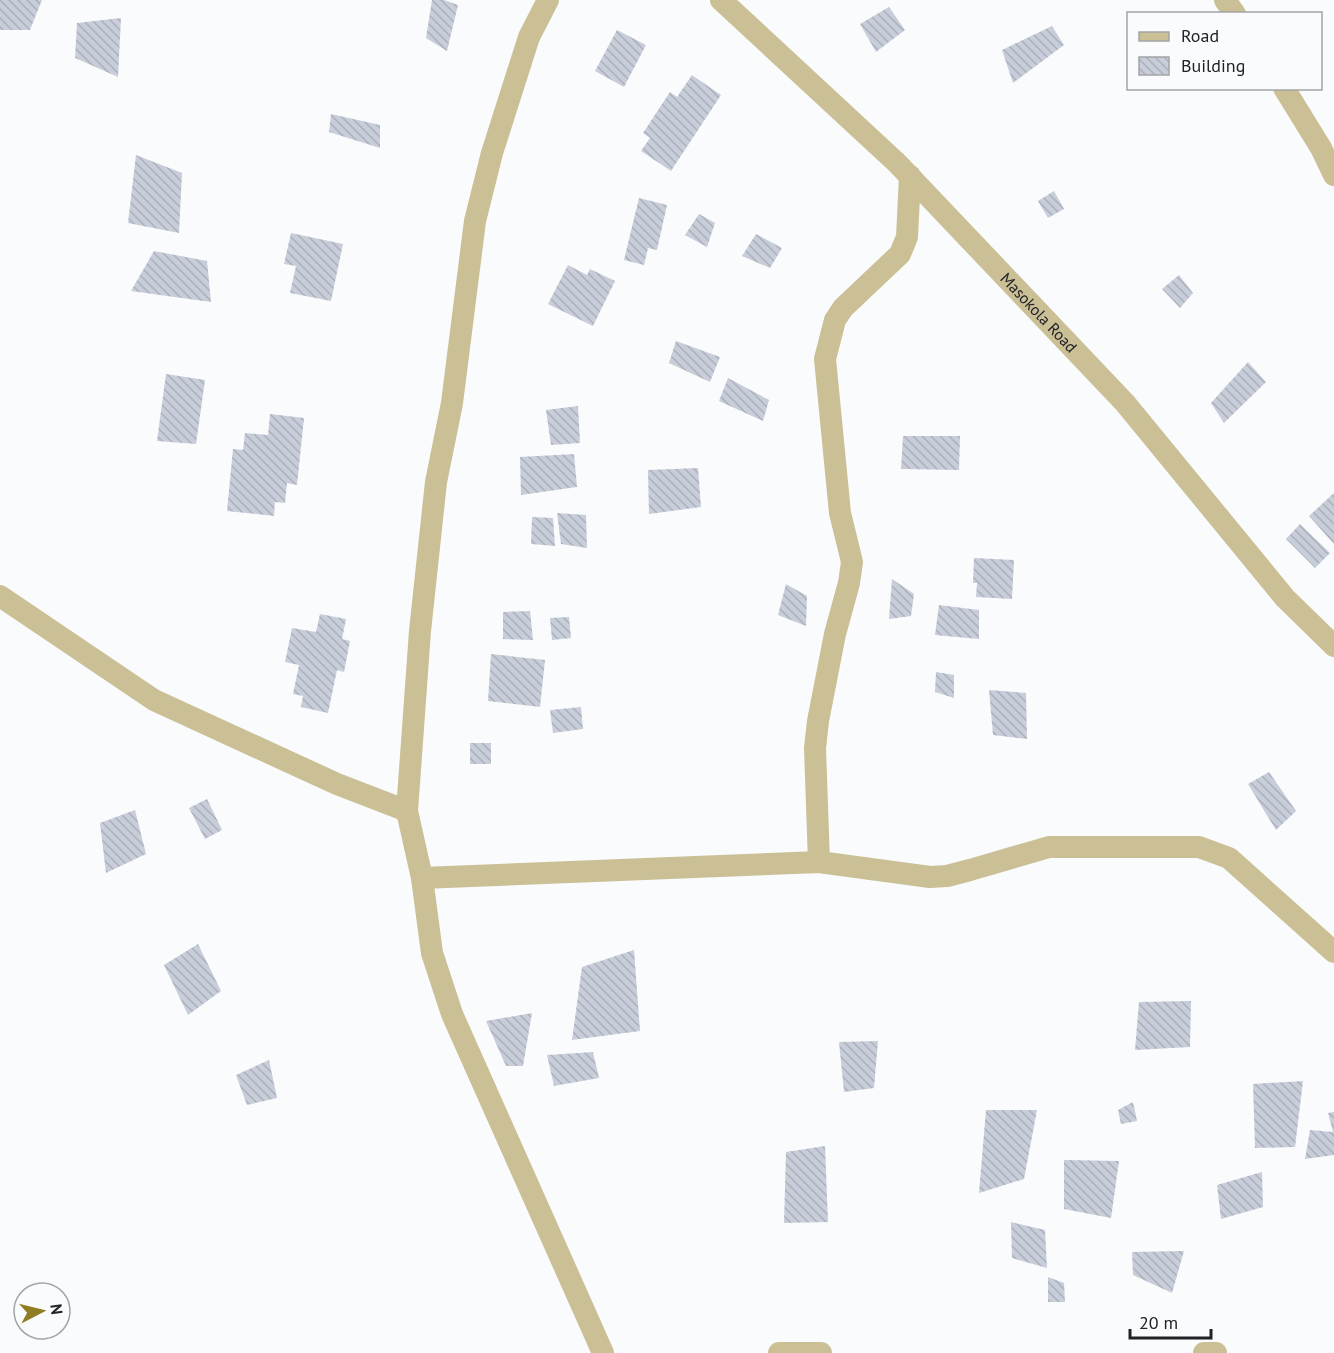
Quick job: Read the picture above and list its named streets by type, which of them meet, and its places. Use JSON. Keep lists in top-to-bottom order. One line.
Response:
{"streets":{"street":["Masokola Road"]},"legend":["Road","Building"],"scale_bar":"20 m","north":"right"}
